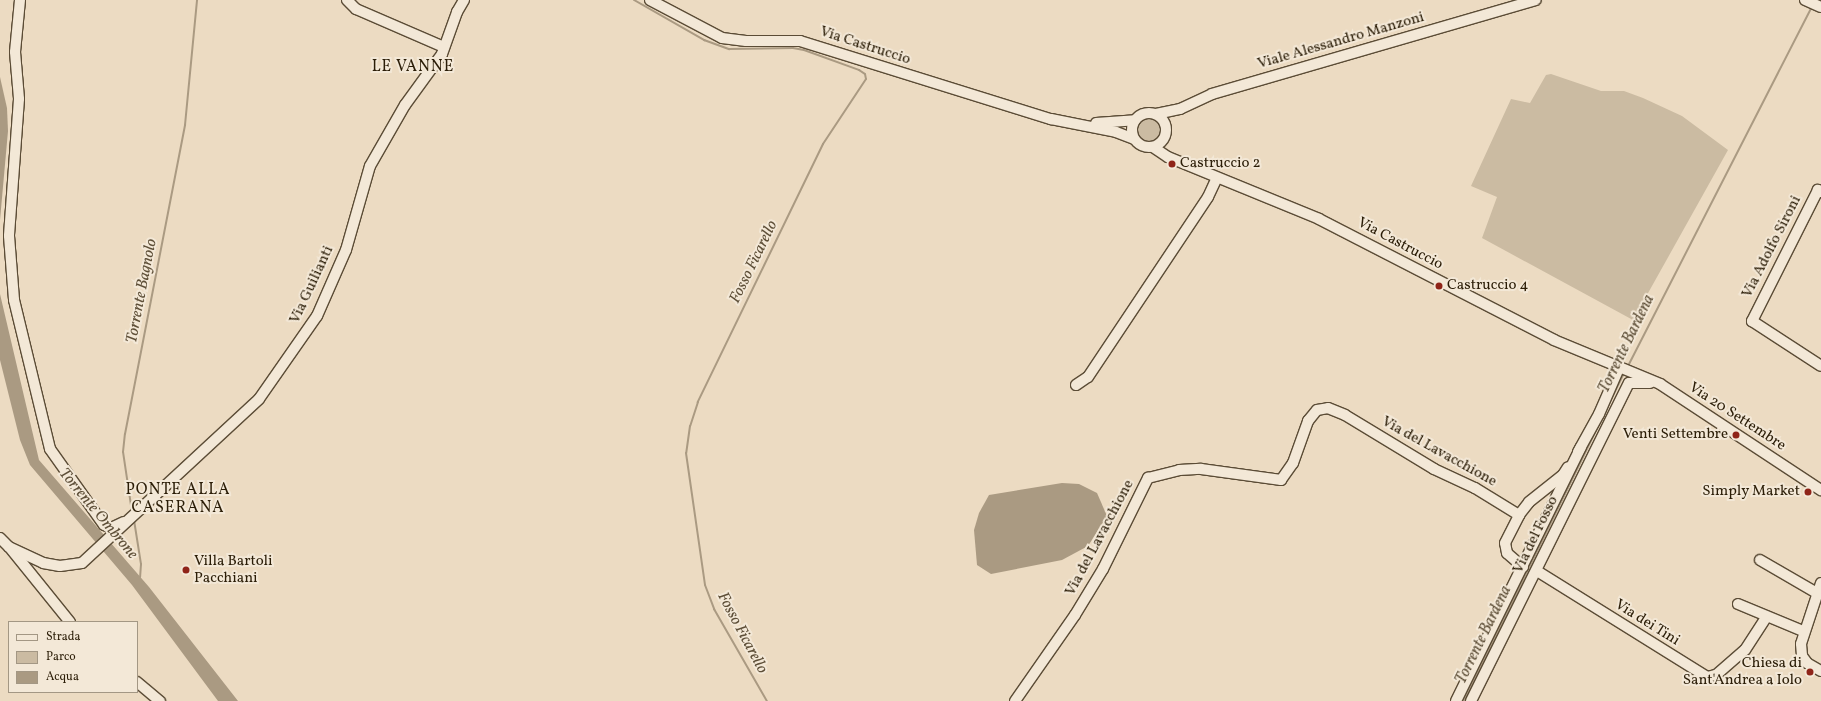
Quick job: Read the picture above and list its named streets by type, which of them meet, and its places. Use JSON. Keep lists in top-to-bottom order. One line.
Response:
{"streets":{"street":["Viale Alessandro Manzoni","Via Castruccio","Via Adolfo Sironi","Via Guilianti","Via 20 Settembre","Via del Lavacchione","Via del Fosso","Via dei Tini"]},"crossings":[["Viale Alessandro Manzoni","Via Castruccio"],["Via Castruccio","Via 20 Settembre"],["Via 20 Settembre","Via del Fosso"],["Via del Fosso","Via dei Tini"]],"districts":["LE VANNE","PONTE ALLA CASERANA"],"water":["Fosso Ficarello","Torrente Bagnolo","Torrente Bardena","Torrente Ombrone"],"places":["Castruccio 2","Castruccio 4","Venti Settembre","Simply Market","Villa Bartoli Pacchiani","Chiesa di Sant'Andrea a Iolo"],"legend":["Strada","Parco","Acqua"]}
